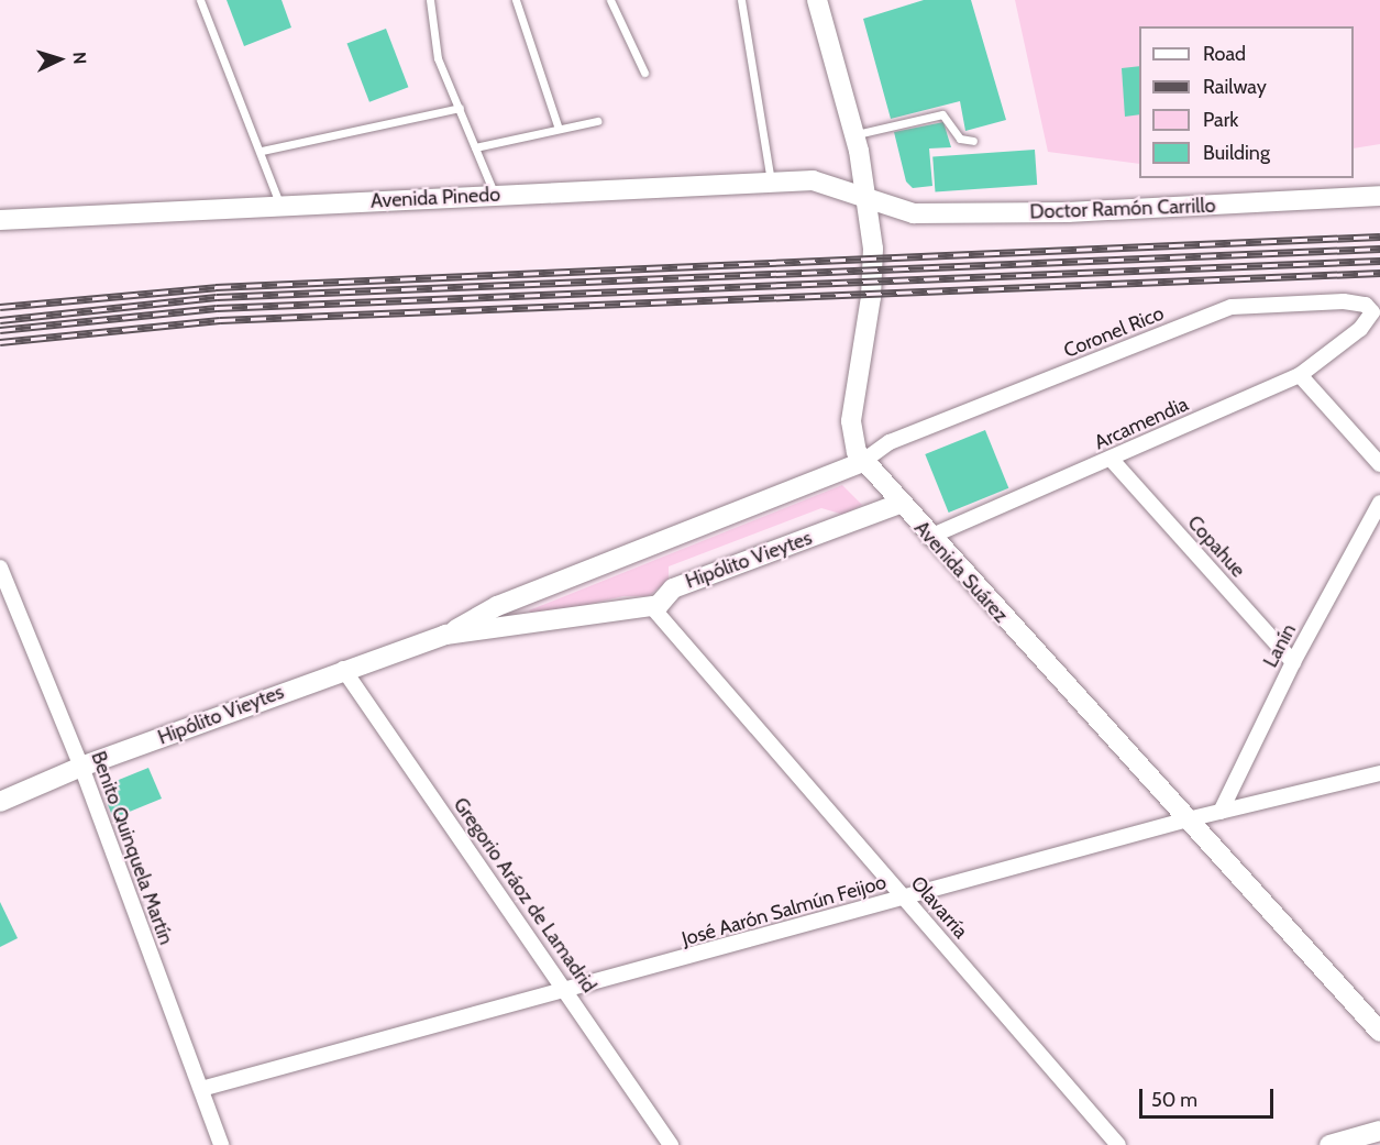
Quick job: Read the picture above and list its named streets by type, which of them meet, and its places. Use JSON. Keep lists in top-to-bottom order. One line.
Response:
{"streets":{"main road":["Avenida Pinedo","Doctor Ramón Carrillo","Hipólito Vieytes","Avenida Suárez"],"street":["Coronel Rico","Arcamendia","Copahue","Lanín","Benito Quinquela Martín","Gregorio Aráoz de Lamadrid","Olavarría","José Aarón Salmún Feijoo"]},"crossings":[["Avenida Pinedo","Doctor Ramón Carrillo"],["Avenida Pinedo","Avenida Suárez"],["Doctor Ramón Carrillo","Avenida Suárez"],["Coronel Rico","Arcamendia"],["Coronel Rico","Hipólito Vieytes"],["Coronel Rico","Avenida Suárez"],["Arcamendia","Copahue"],["Arcamendia","Avenida Suárez"],["Copahue","Lanín"],["Hipólito Vieytes","Avenida Suárez"],["Hipólito Vieytes","Benito Quinquela Martín"],["Hipólito Vieytes","Gregorio Aráoz de Lamadrid"],["Hipólito Vieytes","Olavarría"],["Avenida Suárez","José Aarón Salmún Feijoo"],["Lanín","José Aarón Salmún Feijoo"],["Benito Quinquela Martín","José Aarón Salmún Feijoo"],["Gregorio Aráoz de Lamadrid","José Aarón Salmún Feijoo"],["Olavarría","José Aarón Salmún Feijoo"]],"legend":["Road","Railway","Park","Building"],"scale_bar":"50 m","north":"right"}
